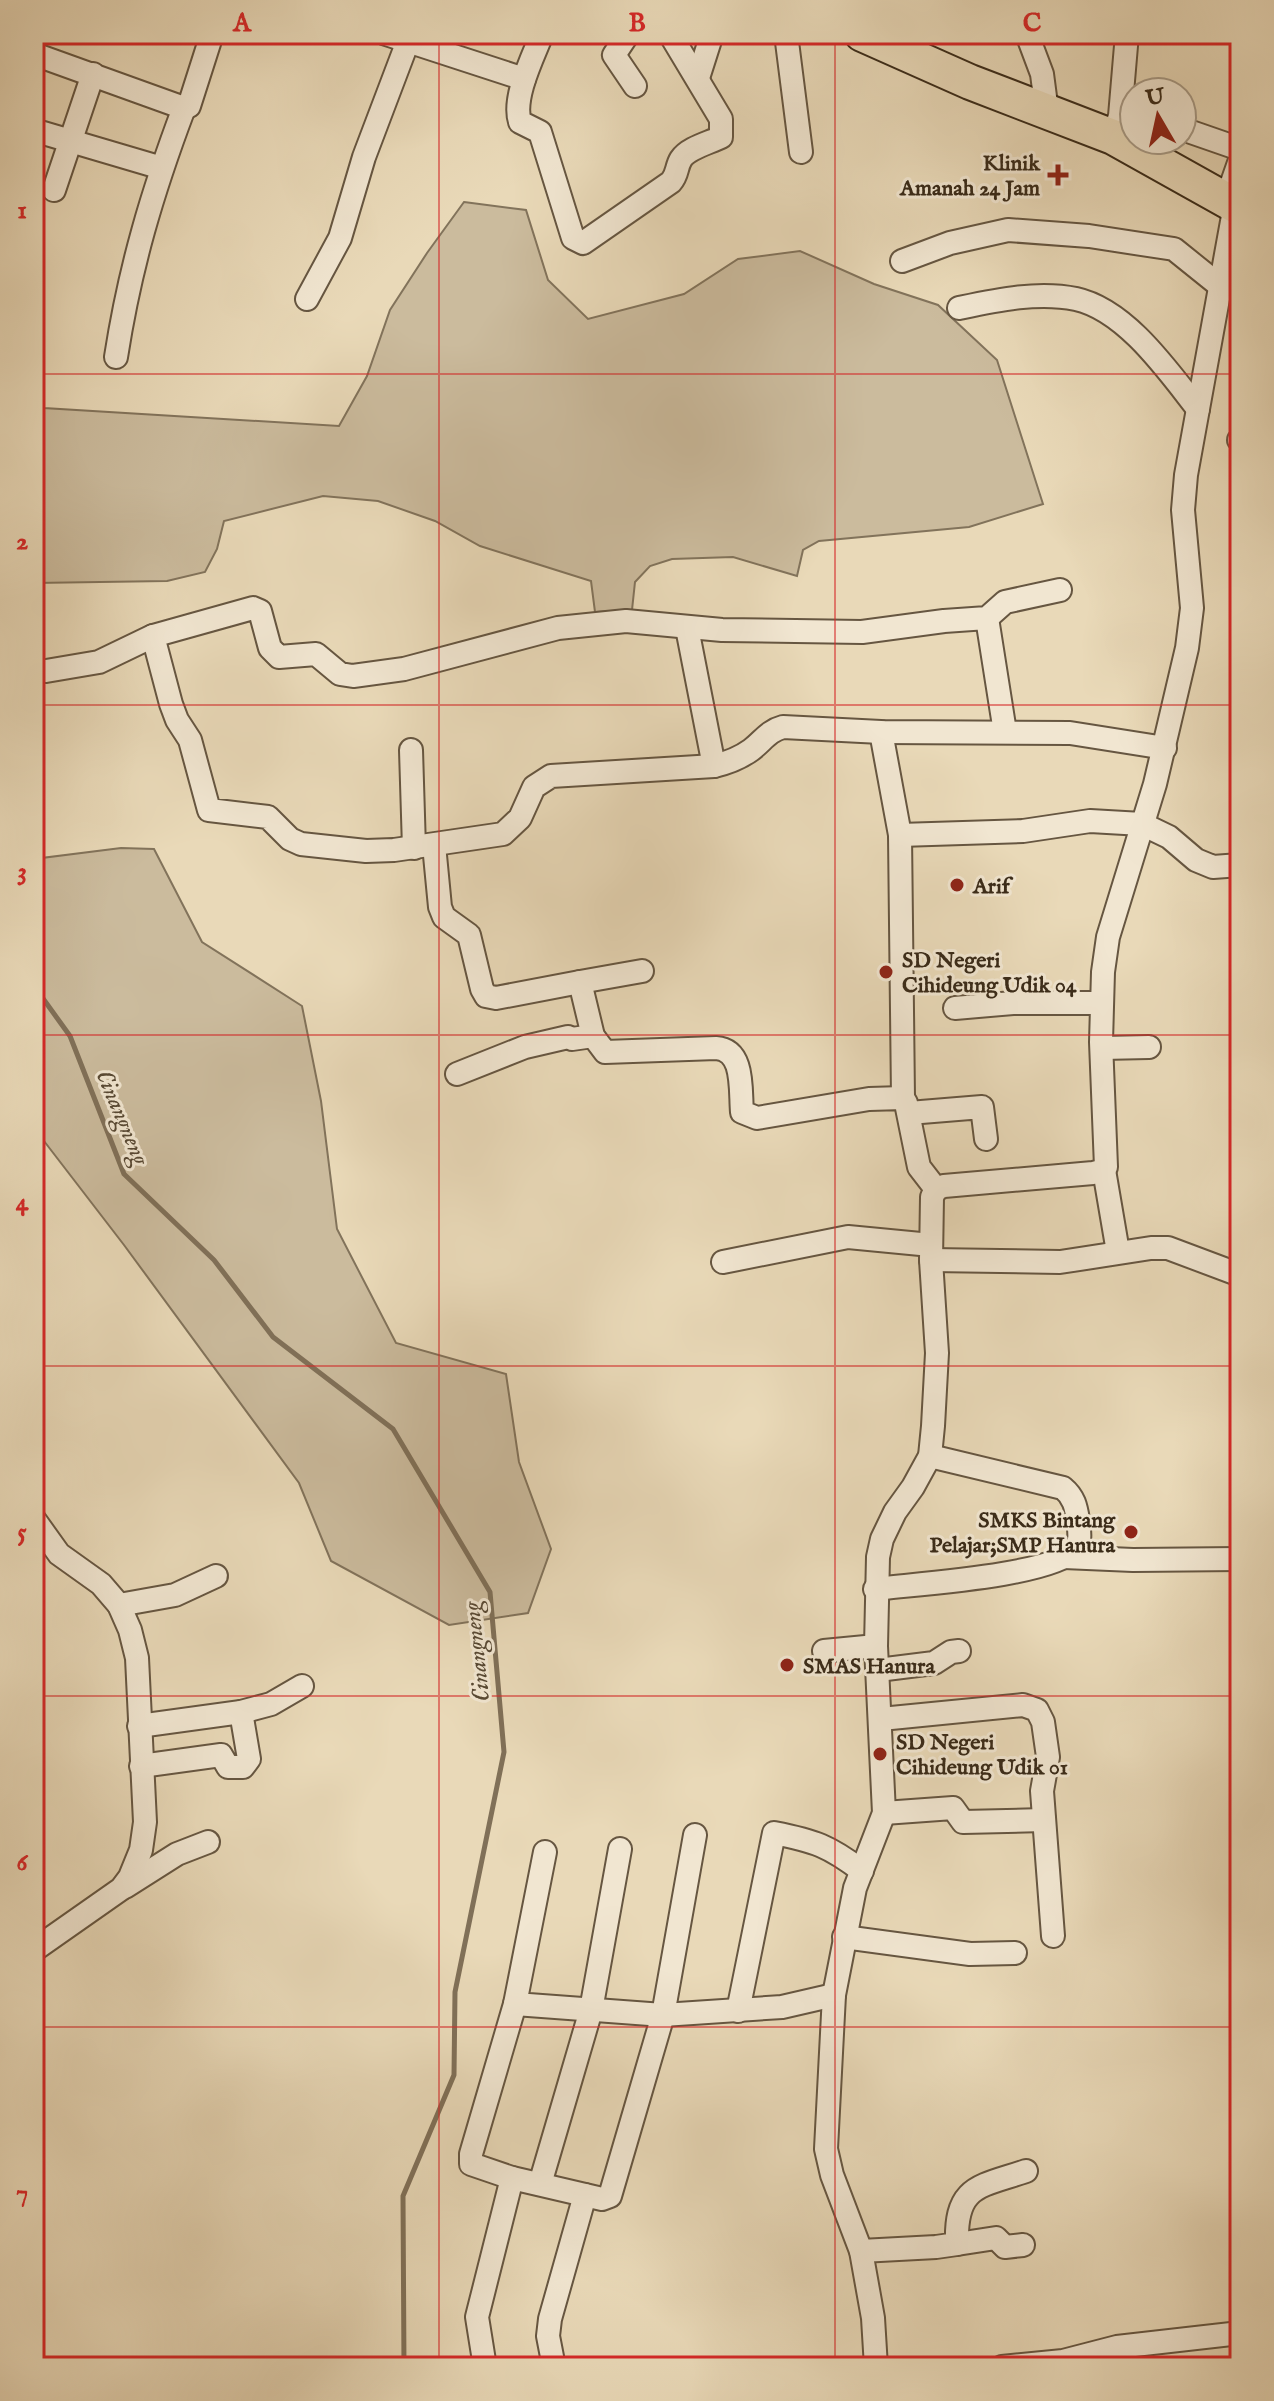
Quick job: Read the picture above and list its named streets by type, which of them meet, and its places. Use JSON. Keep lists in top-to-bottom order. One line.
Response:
{"water":["Cinangneng"],"places":{"health":["Klinik Amanah 24 Jam"],"other":["Arif","SD Negeri Cihideung Udik 04","SMKS Bintang Pelajar;SMP Hanura","SMAS Hanura","SD Negeri Cihideung Udik 01"]},"north":"top","grid":{"columns":["A","B","C"],"rows":["1","2","3","4","5","6","7"]}}
